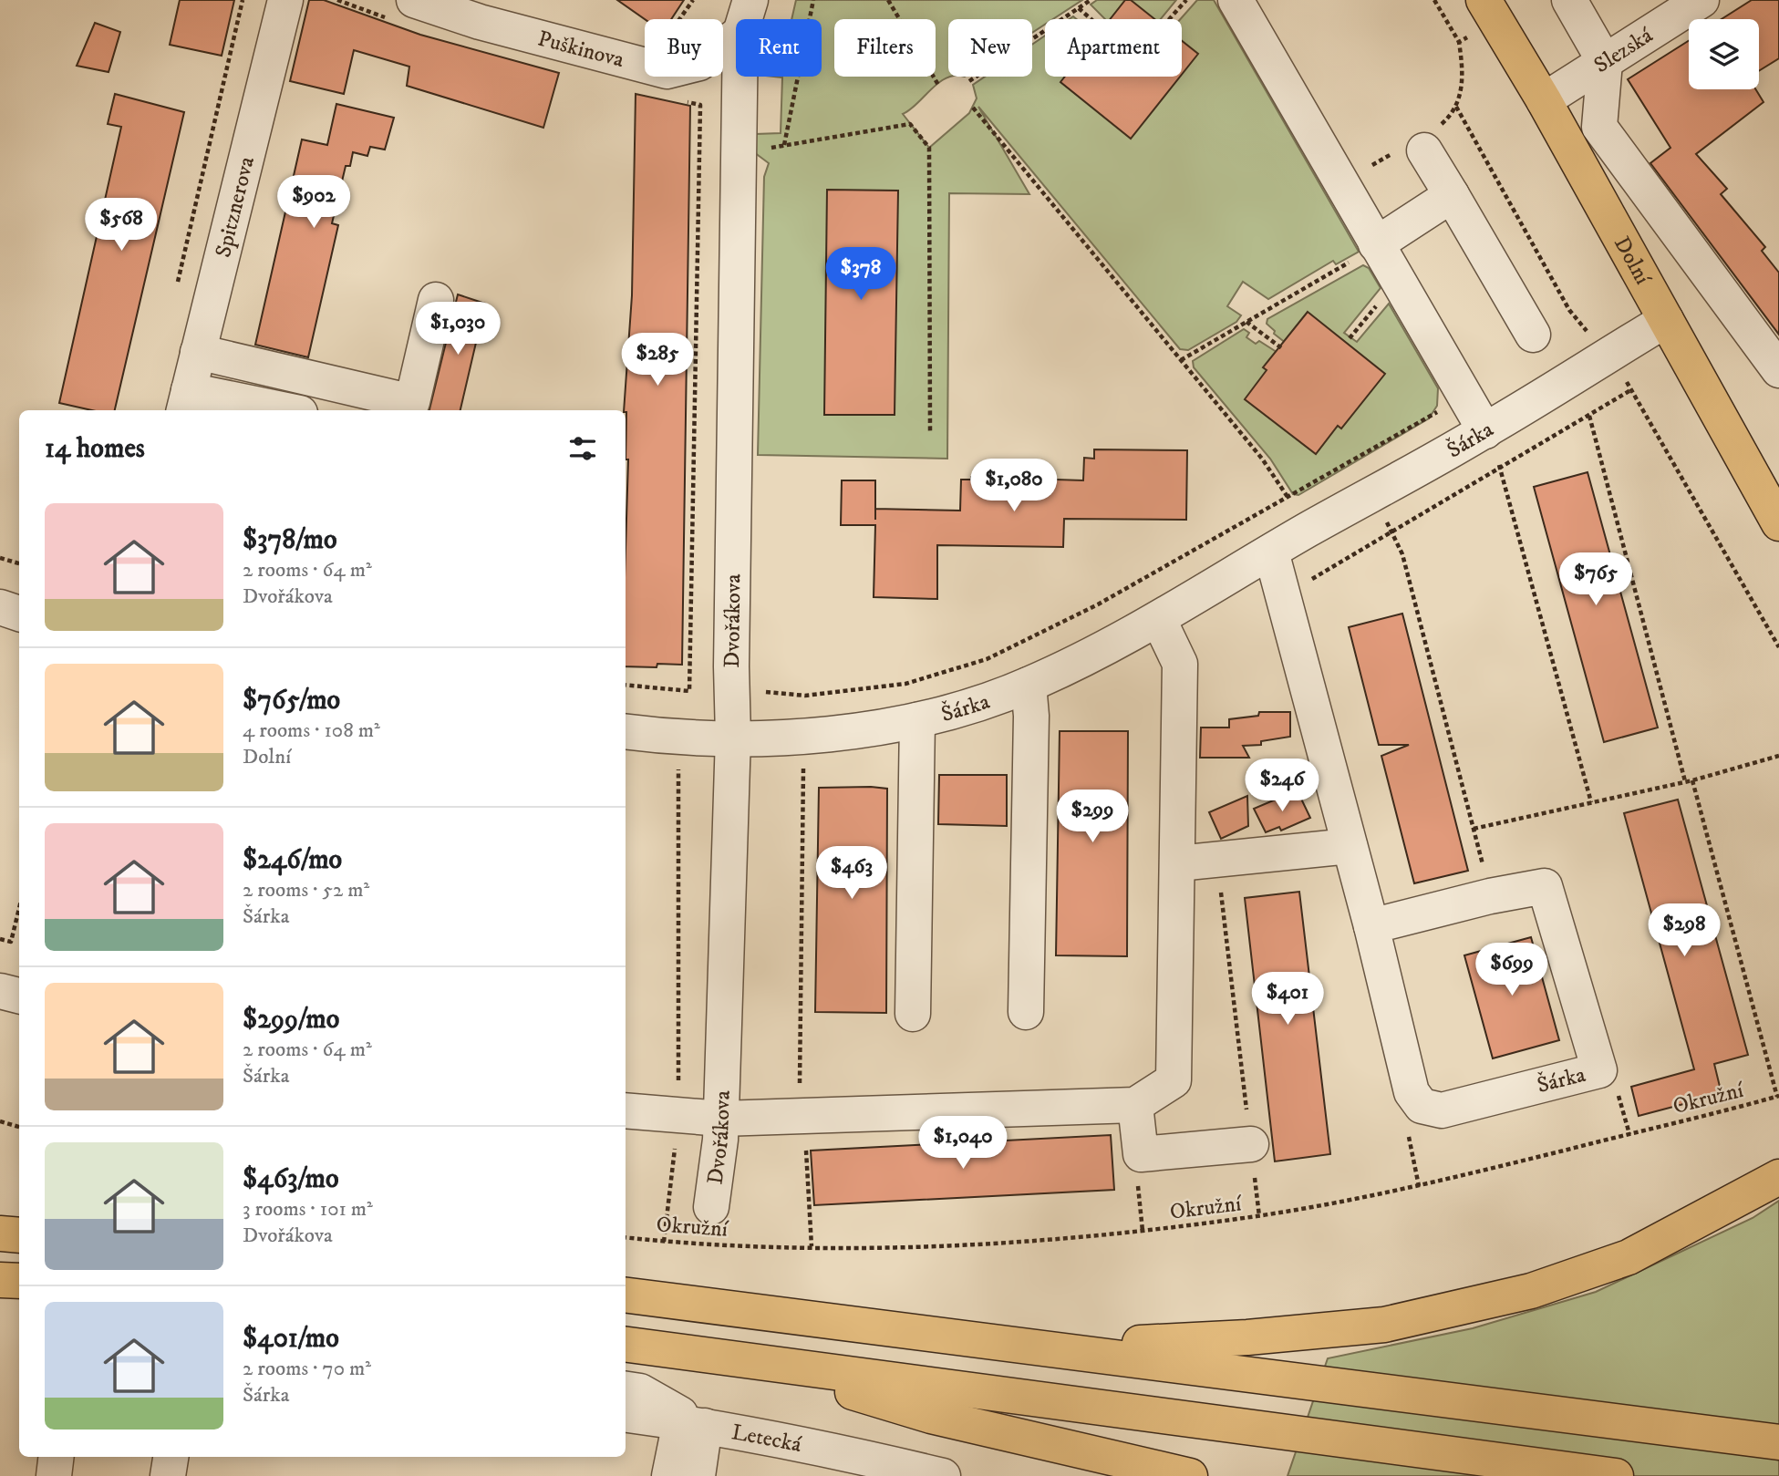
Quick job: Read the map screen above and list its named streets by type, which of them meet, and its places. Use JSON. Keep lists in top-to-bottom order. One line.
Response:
{"streets":{"main road":["Dolní"],"street":["Puškinova","Slezská","Spitznerova","Šárka","Dvořákova","Letecká"],"path":["Okružní"]},"crossings":[["Puškinova","Dvořákova"],["Slezská","Dolní"],["Dolní","Šárka"],["Šárka","Dvořákova"]],"page":{"chip":["Buy","Rent","Filters","New","Apartment"],"price":["$902","$568","$378","$1,030","$285","$1,080","$765","$246","$299","$463","$298","$699","$401","$1,040"],"heading":"14 homes","list":[{"name":"$378/mo","note":"2 rooms · 64 m² · Dvořákova"},{"name":"$765/mo","note":"4 rooms · 108 m² · Dolní"},{"name":"$246/mo","note":"2 rooms · 52 m² · Šárka"},{"name":"$299/mo","note":"2 rooms · 64 m² · Šárka"},{"name":"$463/mo","note":"3 rooms · 101 m² · Dvořákova"},{"name":"$401/mo","note":"2 rooms · 70 m² · Šárka"}]}}
